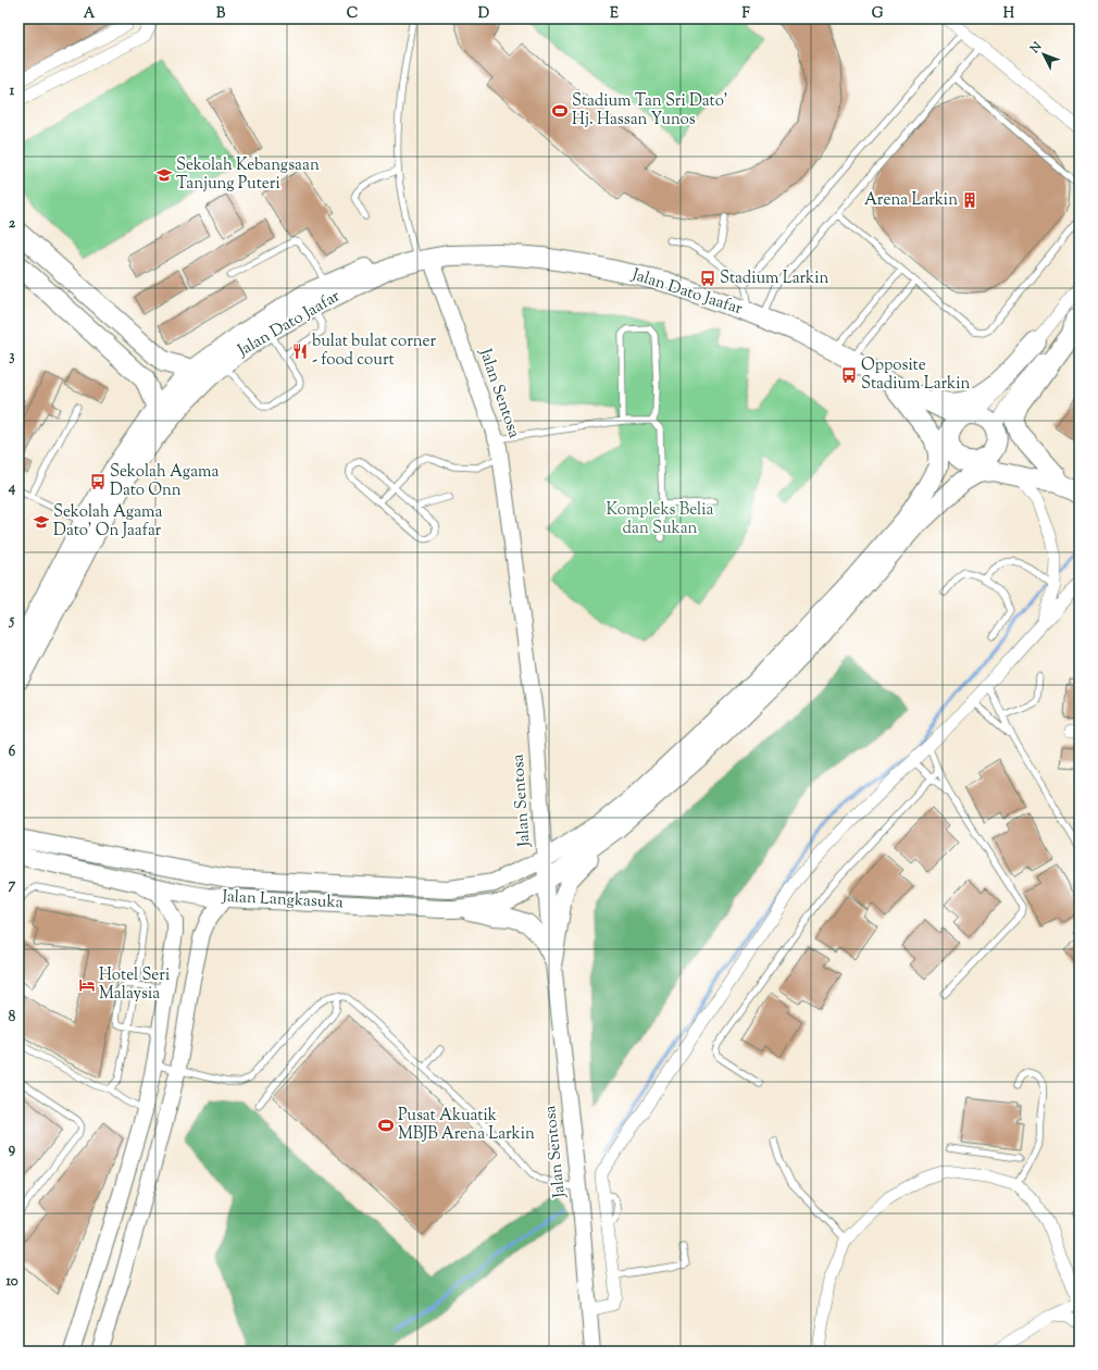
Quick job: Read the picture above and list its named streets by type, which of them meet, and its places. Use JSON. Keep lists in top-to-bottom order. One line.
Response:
{"streets":{"main road":["Jalan Dato Jaafar","Jalan Langkasuka"],"street":["Jalan Sentosa"]},"crossings":[["Jalan Dato Jaafar","Jalan Sentosa"],["Jalan Sentosa","Jalan Langkasuka"]],"parks":["Kompleks Belia dan Sukan"],"places":{"sports":["Stadium Tan Sri Dato’ Hj. Hassan Yunos","Pusat Akuatik MBJB Arena Larkin"],"school or university":["Sekolah Kebangsaan Tanjung Puteri","Sekolah Agama Dato' On Jaafar"],"building":["Arena Larkin"],"bus stop":["Stadium Larkin","Opposite Stadium Larkin","Sekolah Agama Dato Onn"],"restaurant":["bulat bulat corner - food court"],"hotel":["Hotel Seri Malaysia"]},"north":"top left","grid":{"columns":["A","B","C","D","E","F","G","H"],"rows":["1","2","3","4","5","6","7","8","9","10"]}}
